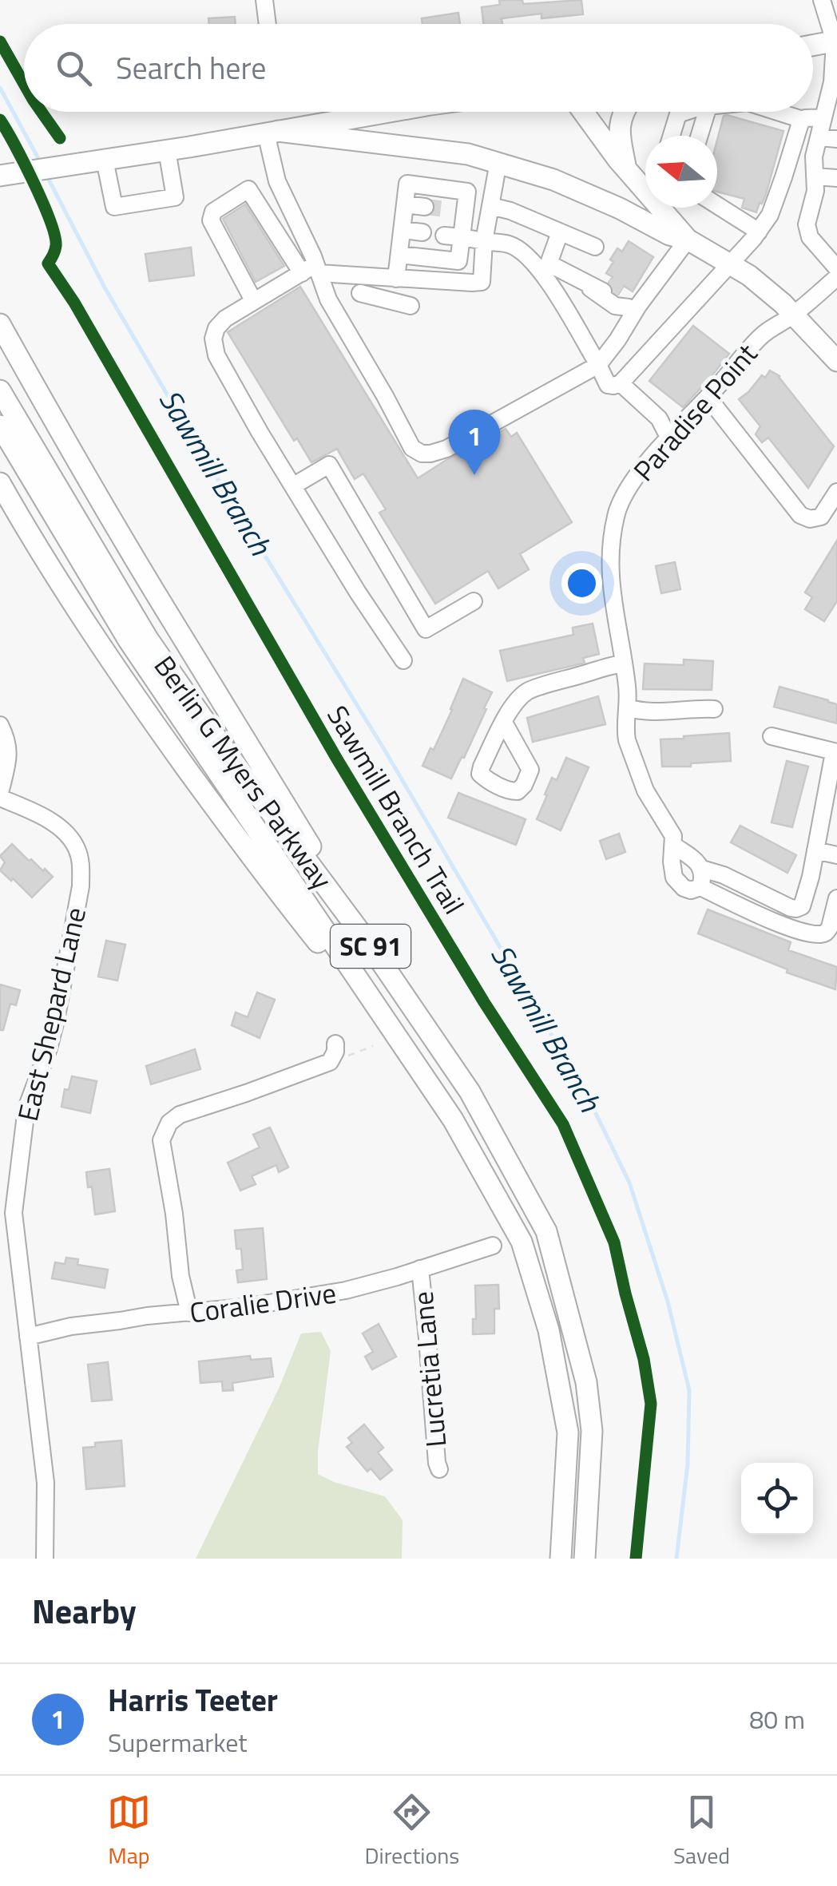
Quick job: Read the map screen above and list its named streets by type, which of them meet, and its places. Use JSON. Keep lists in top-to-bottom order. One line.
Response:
{"streets":{"main road":["Berlin G Myers Parkway","SC 91"],"street":["Paradise Point","East Shepard Lane","Coralie Drive","Lucretia Lane"],"cycle path":["Sawmill Branch Trail"]},"crossings":[["East Shepard Lane","Coralie Drive"],["Coralie Drive","Lucretia Lane"]],"water":["Sawmill Branch"],"north":"left","page":{"search":"Search here","pins":"1","heading":"Nearby","list":[{"mark":"1","name":"Harris Teeter","note":"Supermarket","value":"80 m"}],"nav":["Map","Directions","Saved"]}}
